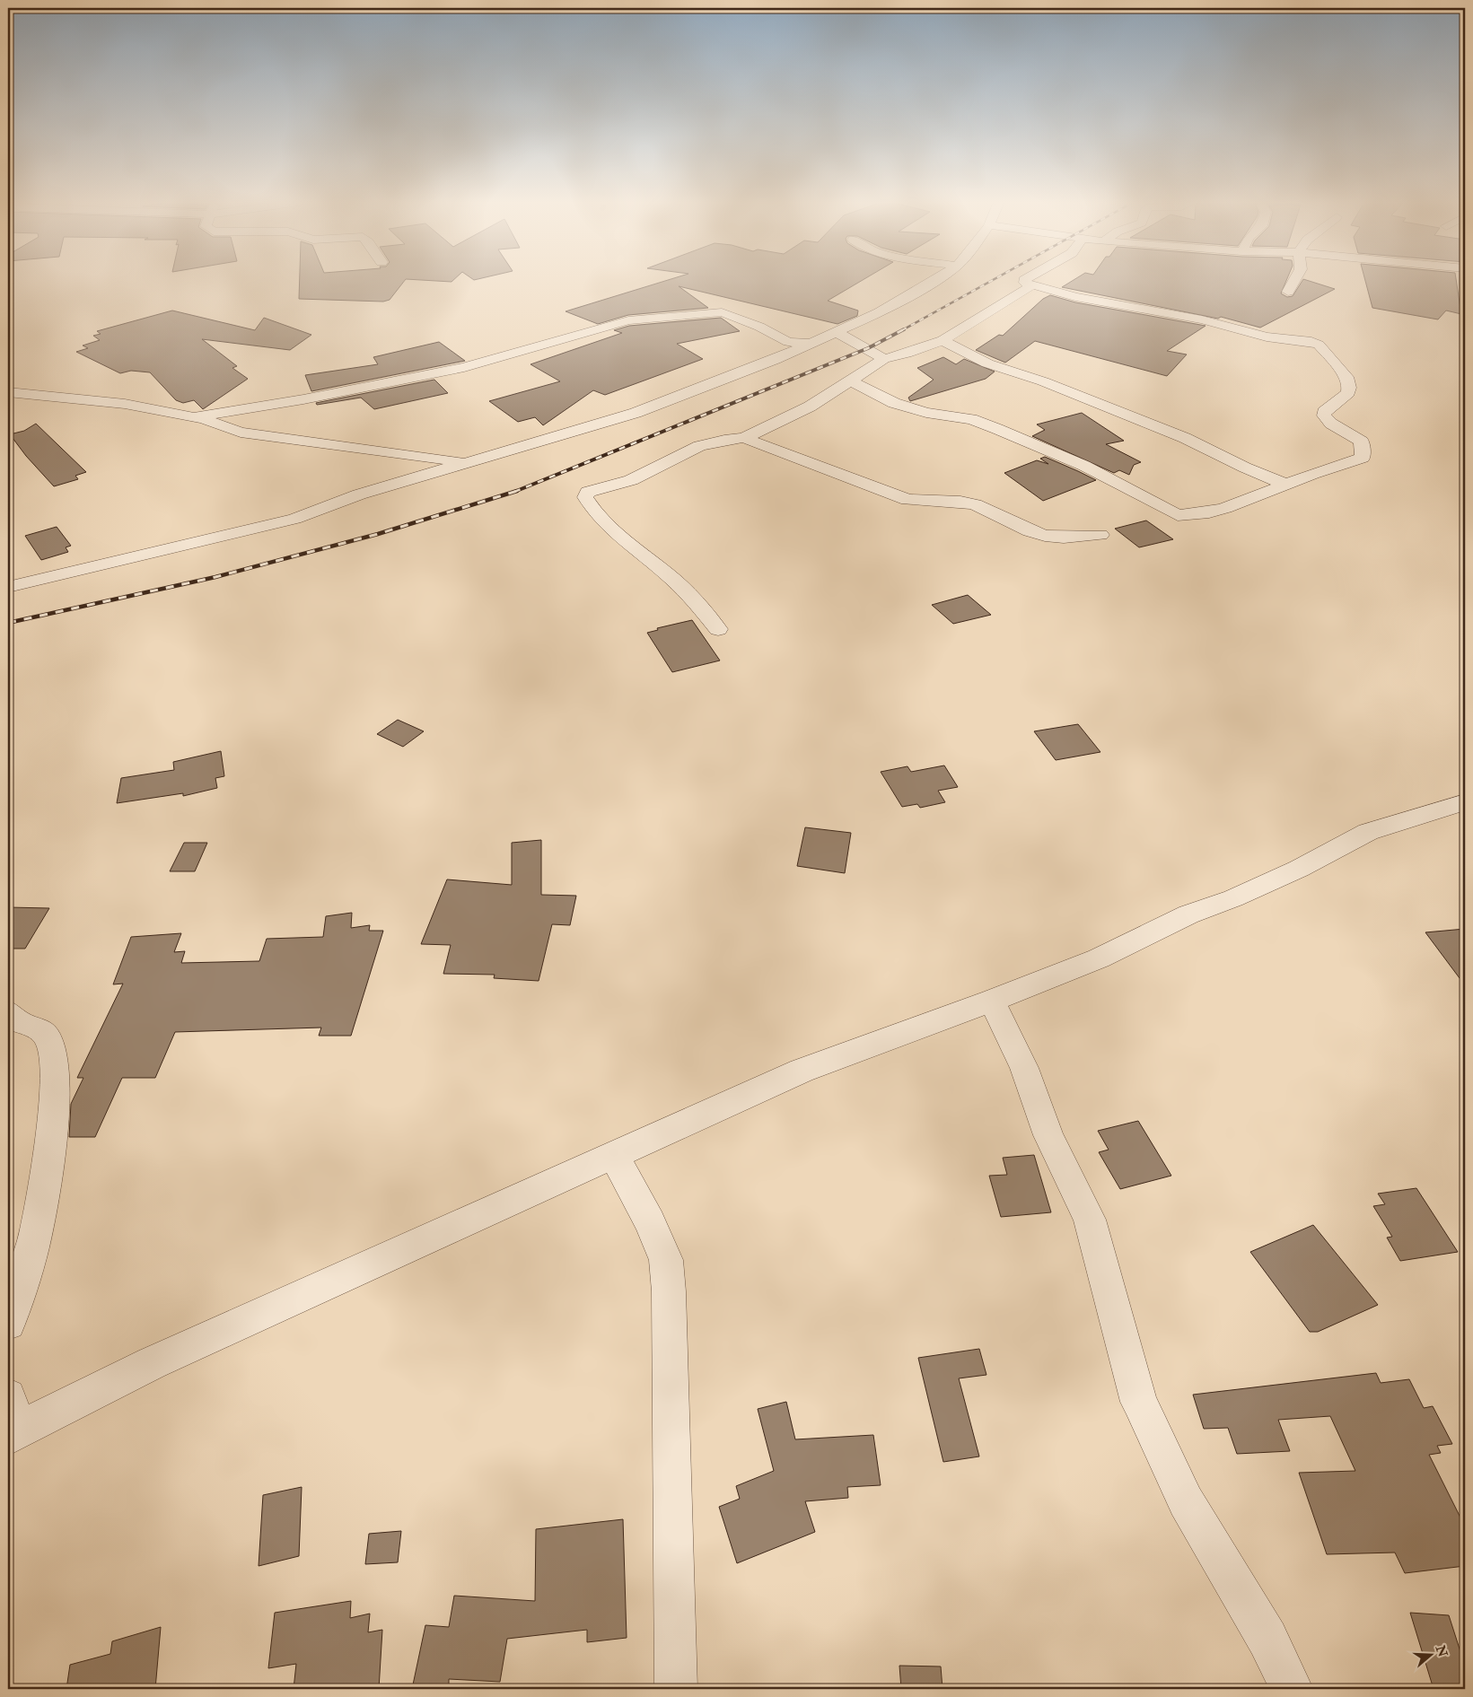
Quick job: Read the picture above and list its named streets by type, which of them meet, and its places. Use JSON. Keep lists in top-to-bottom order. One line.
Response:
{"north":"right"}
